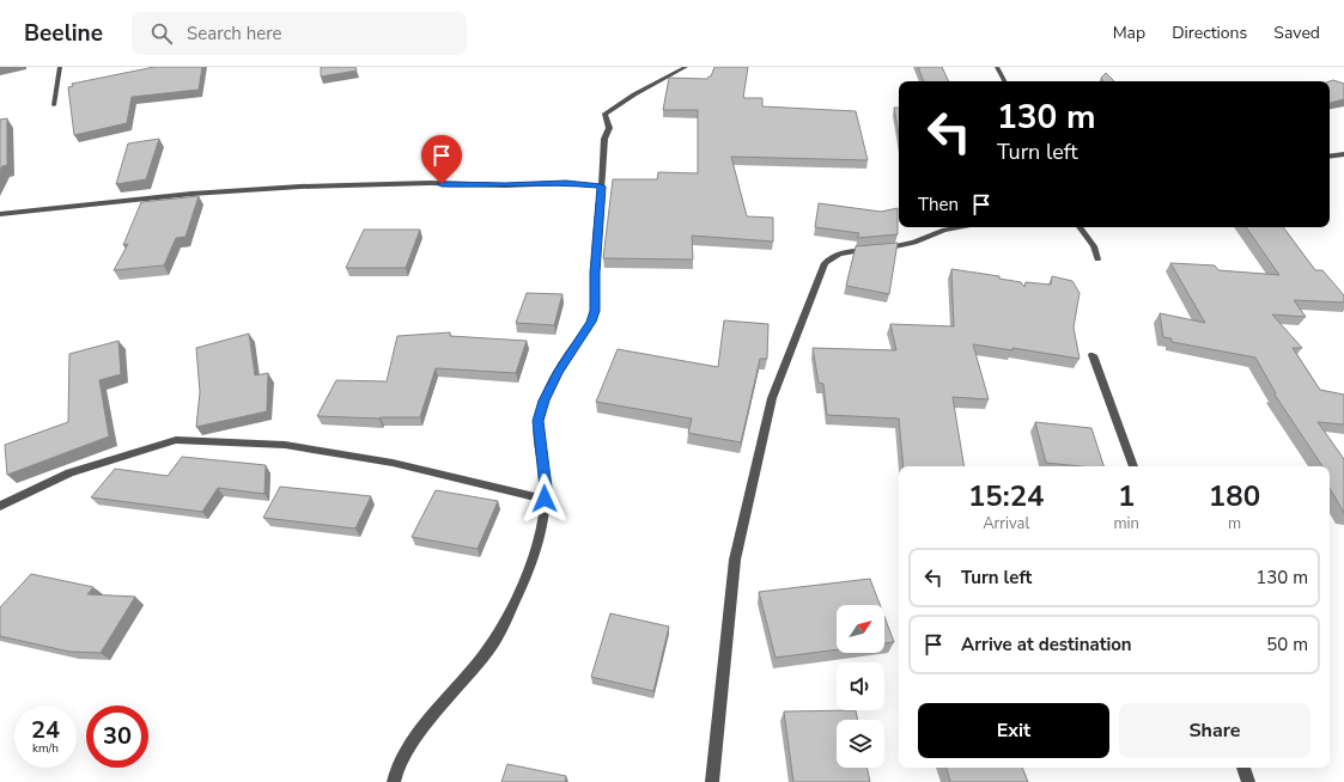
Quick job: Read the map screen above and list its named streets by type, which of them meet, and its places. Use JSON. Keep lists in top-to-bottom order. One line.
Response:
{"north":"top right","page":{"header":"Beeline","search":"Search here","nav":["Map","Directions","Saved"],"turn":["130 m","Turn left"],"then":"Then","eta":["15:24","Arrival","1","min","180","m"],"list":[{"name":"Turn left","value":"130 m"},{"name":"Arrive at destination","value":"50 m"}],"buttons":["Exit","Share"],"speed":"24 km/h","limit":"30"}}
